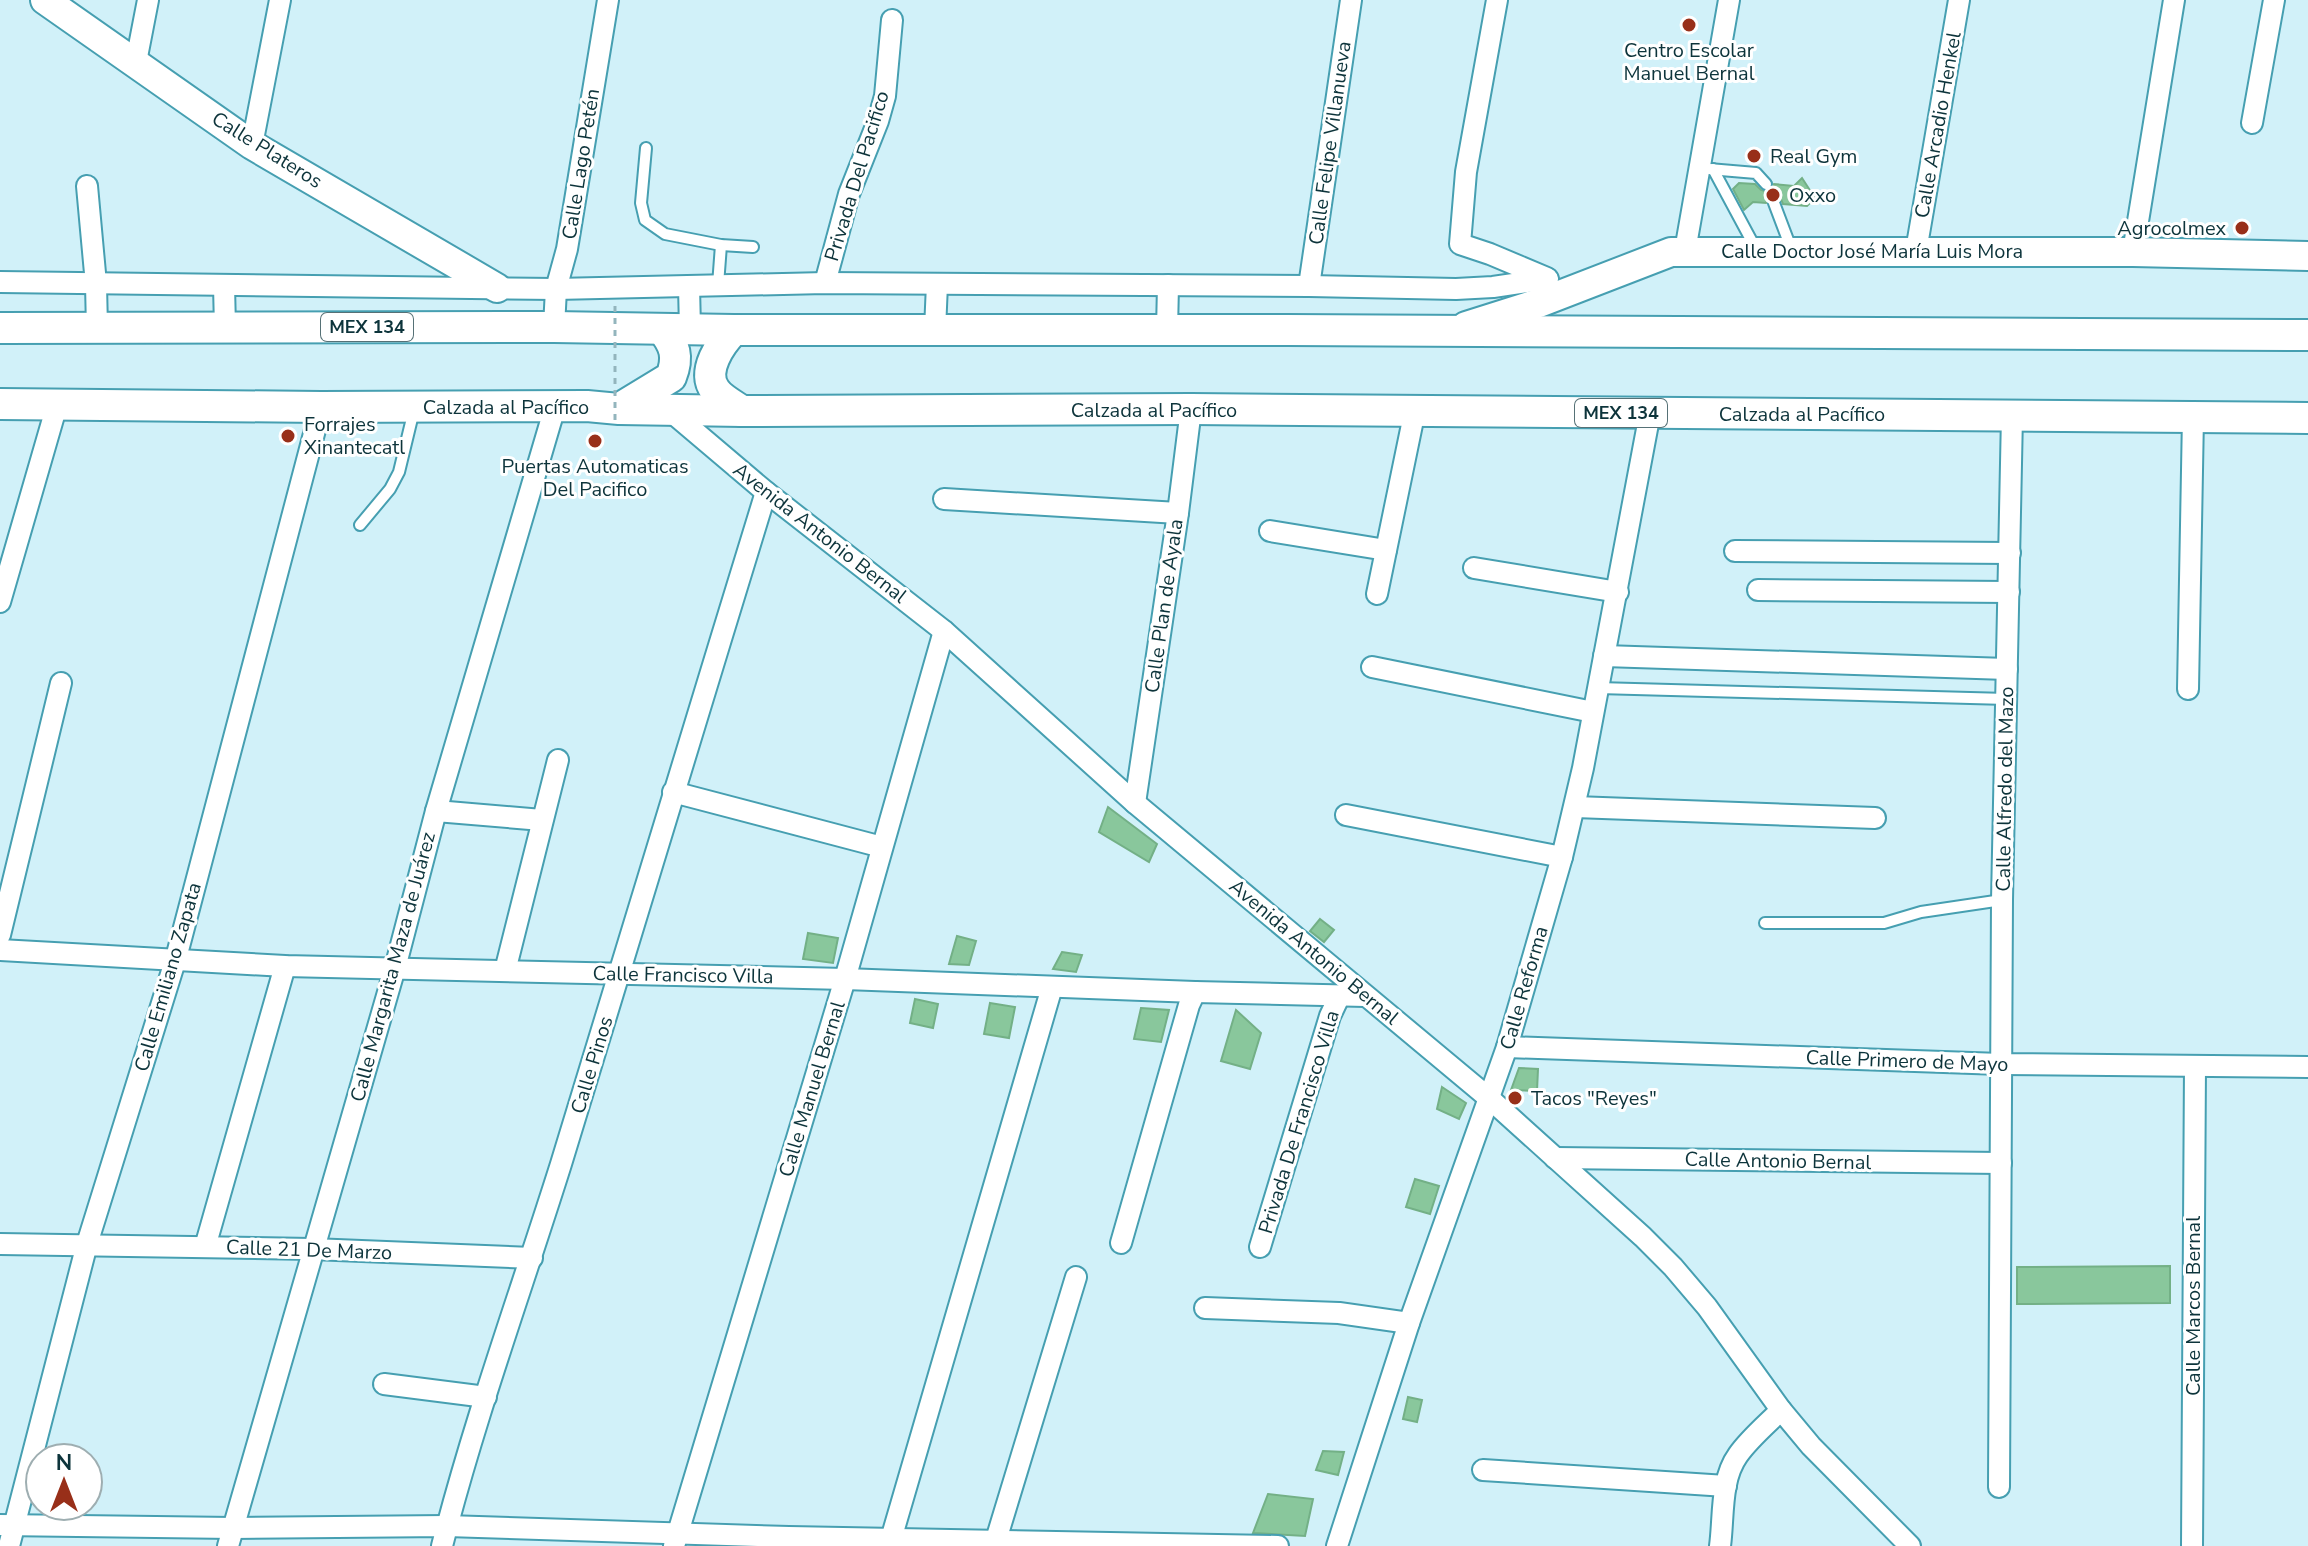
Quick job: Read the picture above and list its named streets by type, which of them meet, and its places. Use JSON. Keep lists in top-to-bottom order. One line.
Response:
{"streets":{"main road":["MEX 134","Calzada al Pacífico"],"street":["Calle Arcadio Henkel","Calle Felipe Villanueva","Calle Plateros","Calle Lago Petén","Privada Del Pacifico","Calle Doctor José María Luis Mora","Avenida Antonio Bernal","Calle Plan de Ayala","Calle Alfredo del Mazo","Calle Margarita Maza de Juárez","Calle Francisco Villa","Calle Emiliano Zapata","Calle Reforma","Calle Primero de Mayo","Calle Pinos","Calle Manuel Bernal","Privada De Francisco Villa","Calle Antonio Bernal","Calle 21 De Marzo","Calle Marcos Bernal"]},"crossings":[["Calle Arcadio Henkel","Calle Doctor José María Luis Mora"],["Calle Lago Petén","MEX 134"],["Calle Doctor José María Luis Mora","MEX 134"],["Calzada al Pacífico","Avenida Antonio Bernal"],["Calzada al Pacífico","Calle Plan de Ayala"],["Calzada al Pacífico","Calle Alfredo del Mazo"],["Calzada al Pacífico","Calle Margarita Maza de Juárez"],["Calzada al Pacífico","Calle Emiliano Zapata"],["Calzada al Pacífico","Calle Reforma"],["Avenida Antonio Bernal","Calle Plan de Ayala"],["Avenida Antonio Bernal","Calle Francisco Villa"],["Avenida Antonio Bernal","Calle Reforma"],["Avenida Antonio Bernal","Calle Pinos"],["Avenida Antonio Bernal","Calle Manuel Bernal"],["Avenida Antonio Bernal","Calle Antonio Bernal"],["Calle Alfredo del Mazo","Calle Primero de Mayo"],["Calle Alfredo del Mazo","Calle Antonio Bernal"],["Calle Margarita Maza de Juárez","Calle Francisco Villa"],["Calle Margarita Maza de Juárez","Calle 21 De Marzo"],["Calle Francisco Villa","Calle Emiliano Zapata"],["Calle Francisco Villa","Calle Pinos"],["Calle Francisco Villa","Calle Manuel Bernal"],["Calle Francisco Villa","Privada De Francisco Villa"],["Calle Emiliano Zapata","Calle 21 De Marzo"],["Calle Reforma","Calle Primero de Mayo"],["Calle Primero de Mayo","Calle Marcos Bernal"],["Calle Pinos","Calle 21 De Marzo"]],"places":["Centro Escolar Manuel Bernal","Real Gym","Oxxo","Agrocolmex","Forrajes Xinantecatl","Puertas Automaticas Del Pacifico","Tacos \"Reyes\""],"north":"top"}
